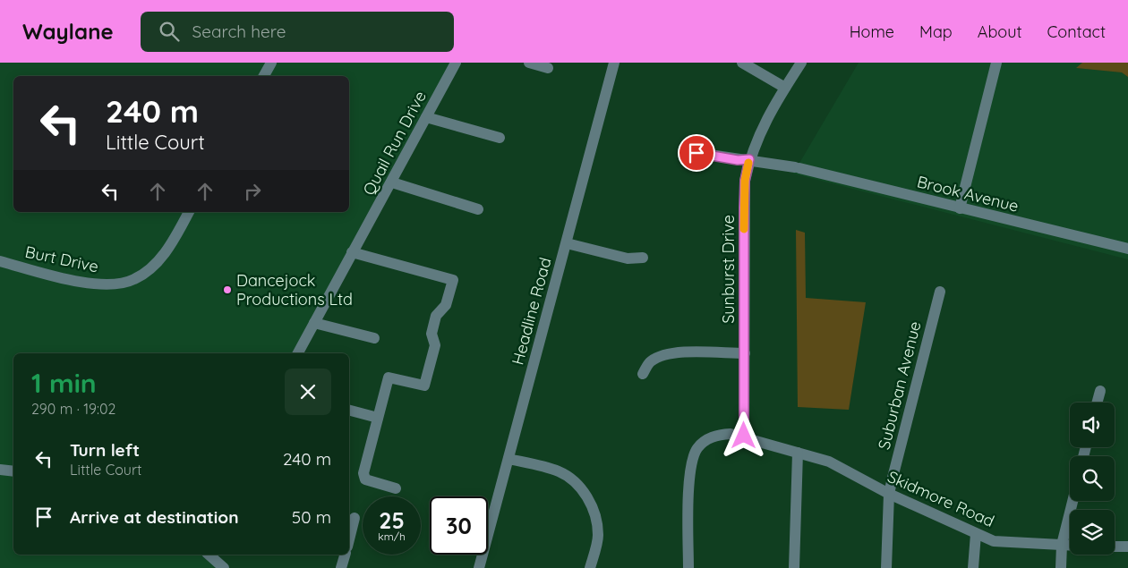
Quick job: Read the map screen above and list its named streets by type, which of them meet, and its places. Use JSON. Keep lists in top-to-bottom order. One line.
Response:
{"streets":{"street":["Quail Run Drive","Brook Avenue","Burt Drive","Sunburst Drive","Headline Road","Suburban Avenue","Skidmore Road"]},"crossings":[["Brook Avenue","Sunburst Drive"],["Sunburst Drive","Skidmore Road"],["Suburban Avenue","Skidmore Road"]],"places":["Dancejock Productions Ltd"],"page":{"header":"Waylane","search":"Search here","nav":["Home","Map","About","Contact"],"turn":["240 m","Little Court"],"heading":["1 min","290 m · 19:02"],"list":[{"name":"Turn left","note":"Little Court","value":"240 m"},{"name":"Arrive at destination","value":"50 m"}],"speed":"25 km/h","limit":"30"}}
